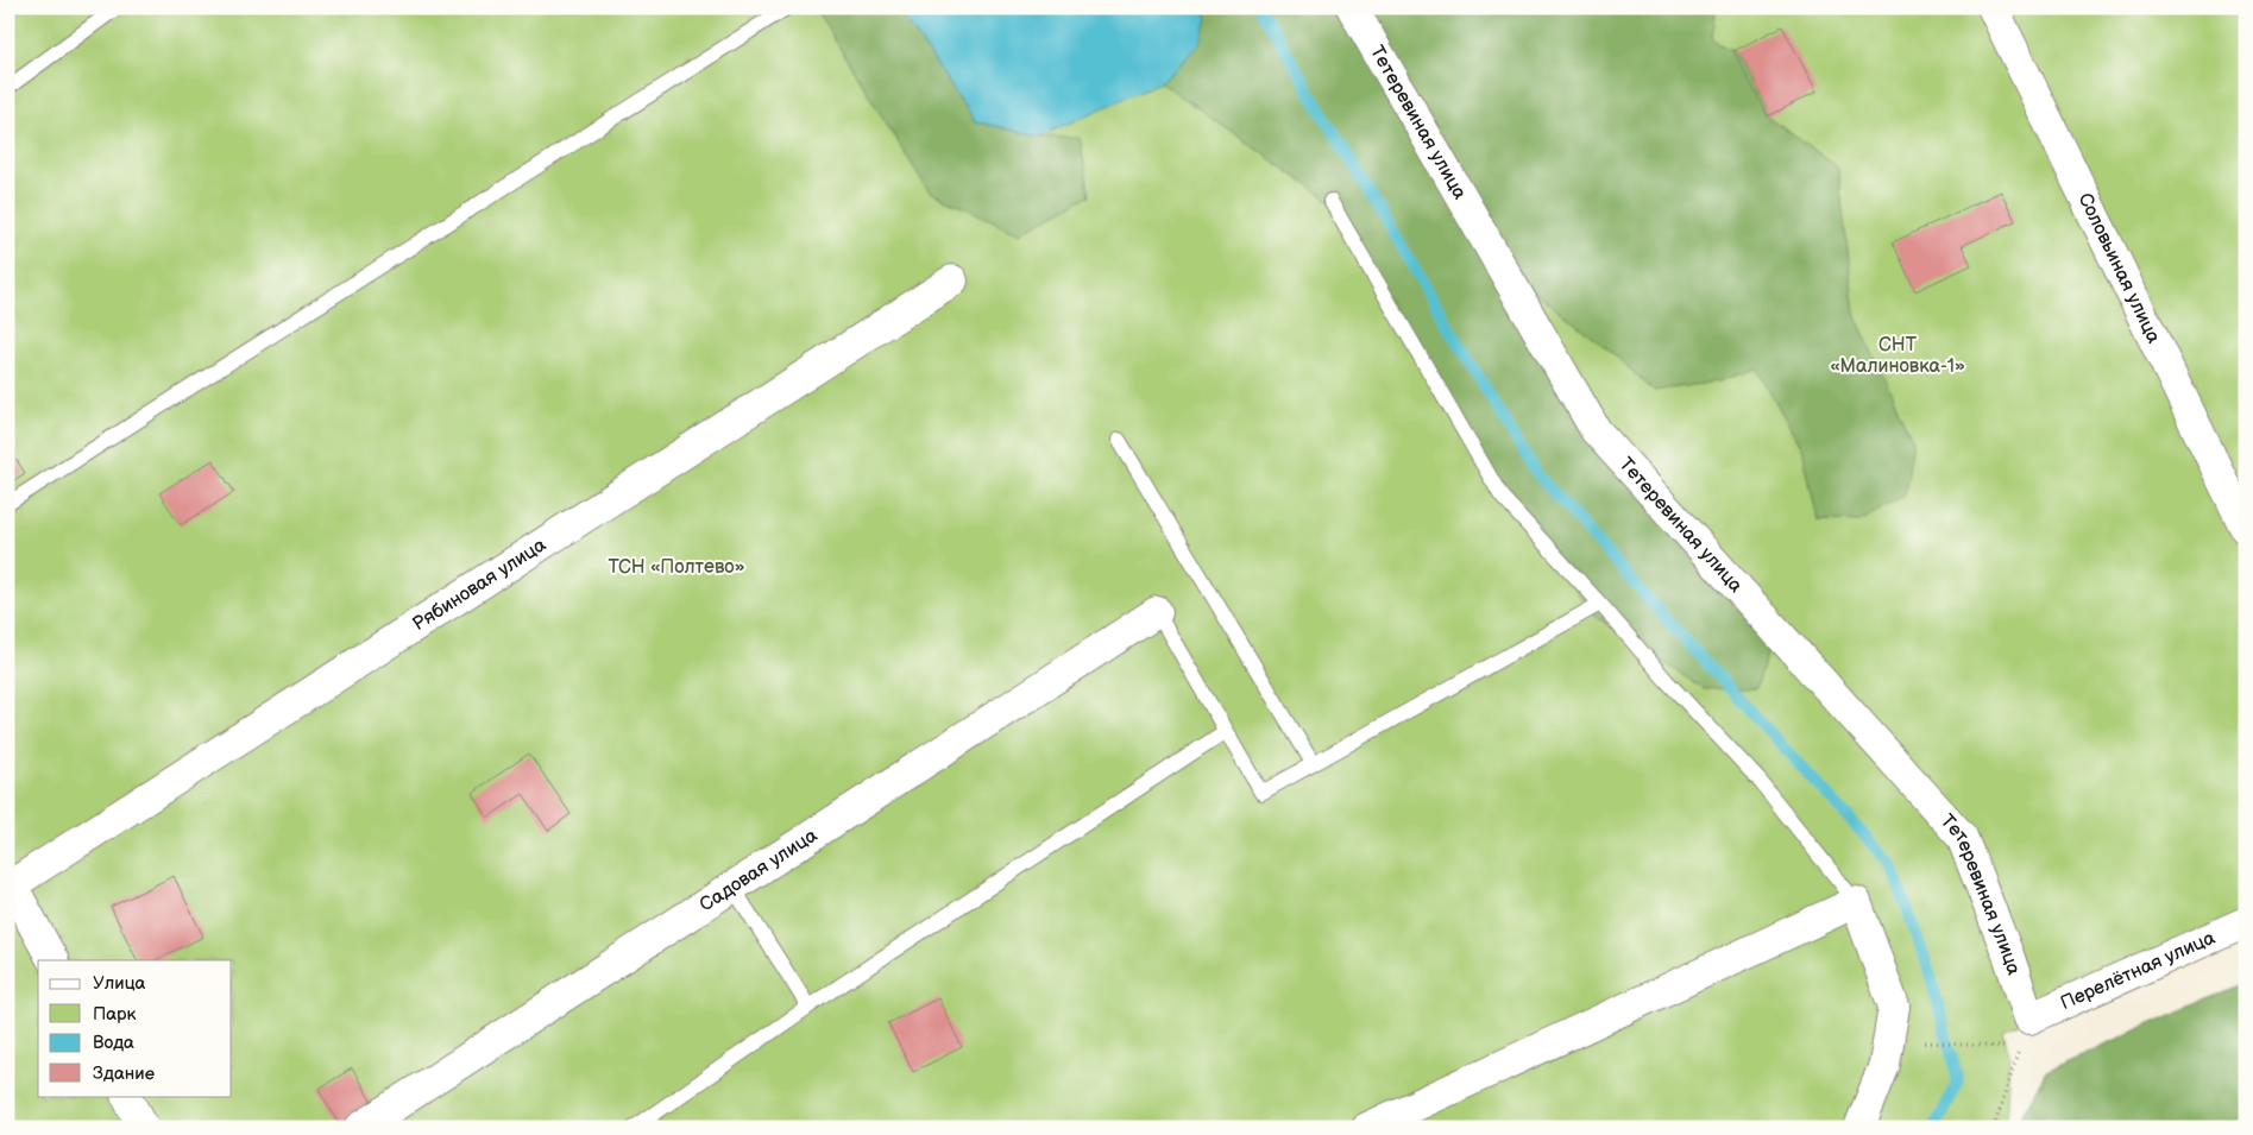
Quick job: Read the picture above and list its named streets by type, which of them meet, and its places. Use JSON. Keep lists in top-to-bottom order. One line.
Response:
{"streets":{"street":["Тетеревиная улица","Соловьиная улица","Рябиновая улица","Садовая улица","Перелётная улица"]},"crossings":[["Тетеревиная улица","Перелётная улица"]],"parks":["СНТ «Малиновка-1»","ТСН «Полтево»"],"legend":["Улица","Парк","Вода","Здание"]}
